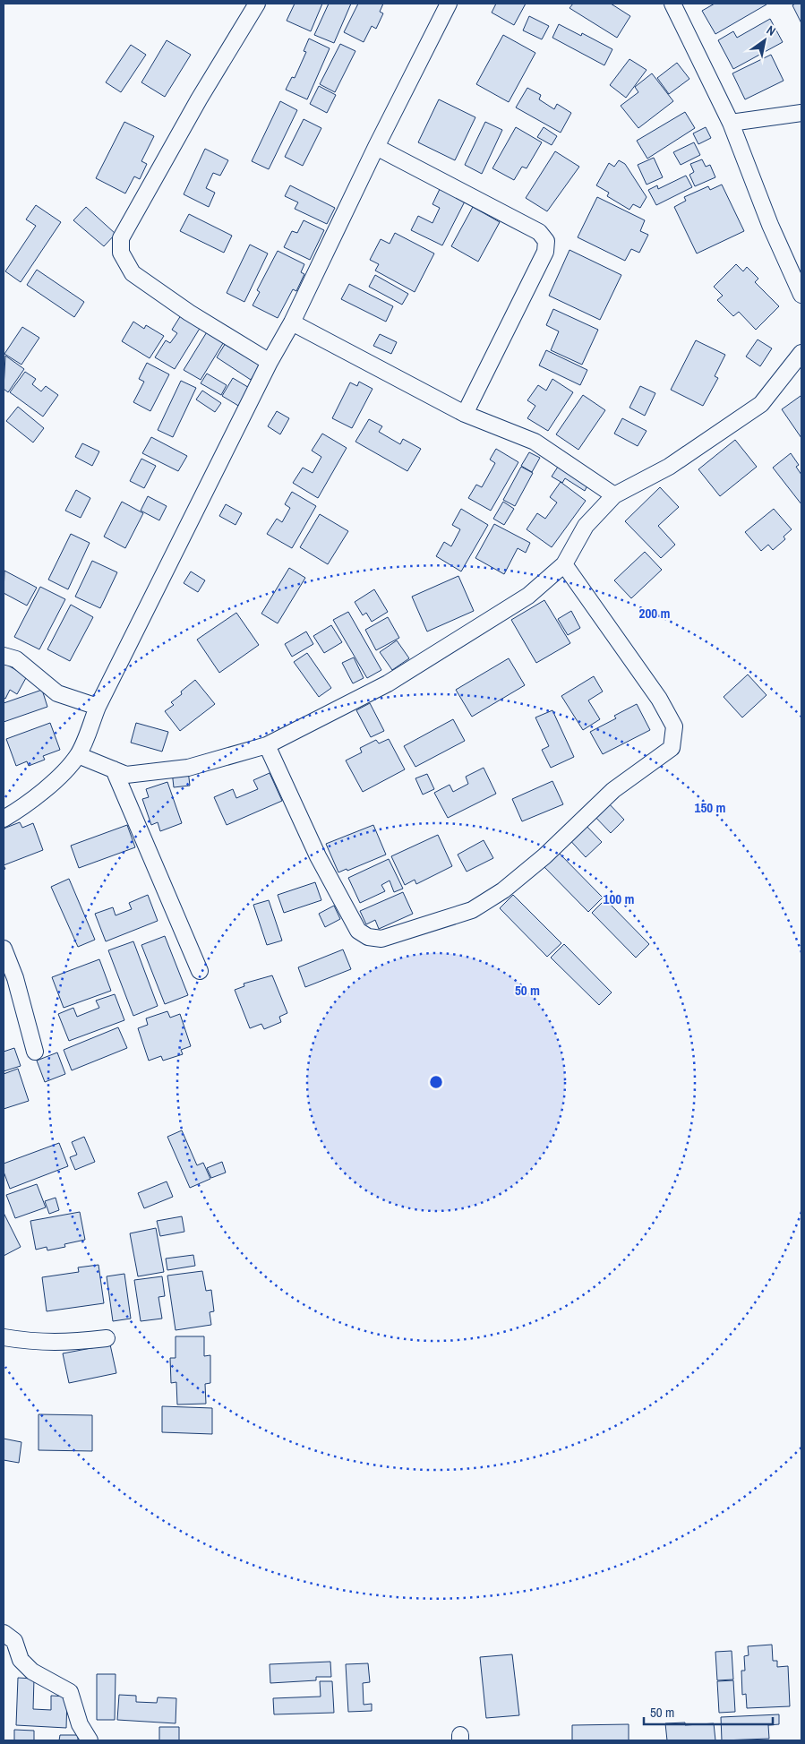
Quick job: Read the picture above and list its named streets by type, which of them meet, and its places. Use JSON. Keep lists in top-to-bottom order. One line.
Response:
{"scale_bar":"50 m","north":"top right","rings":["200 m","150 m","100 m","50 m"]}
